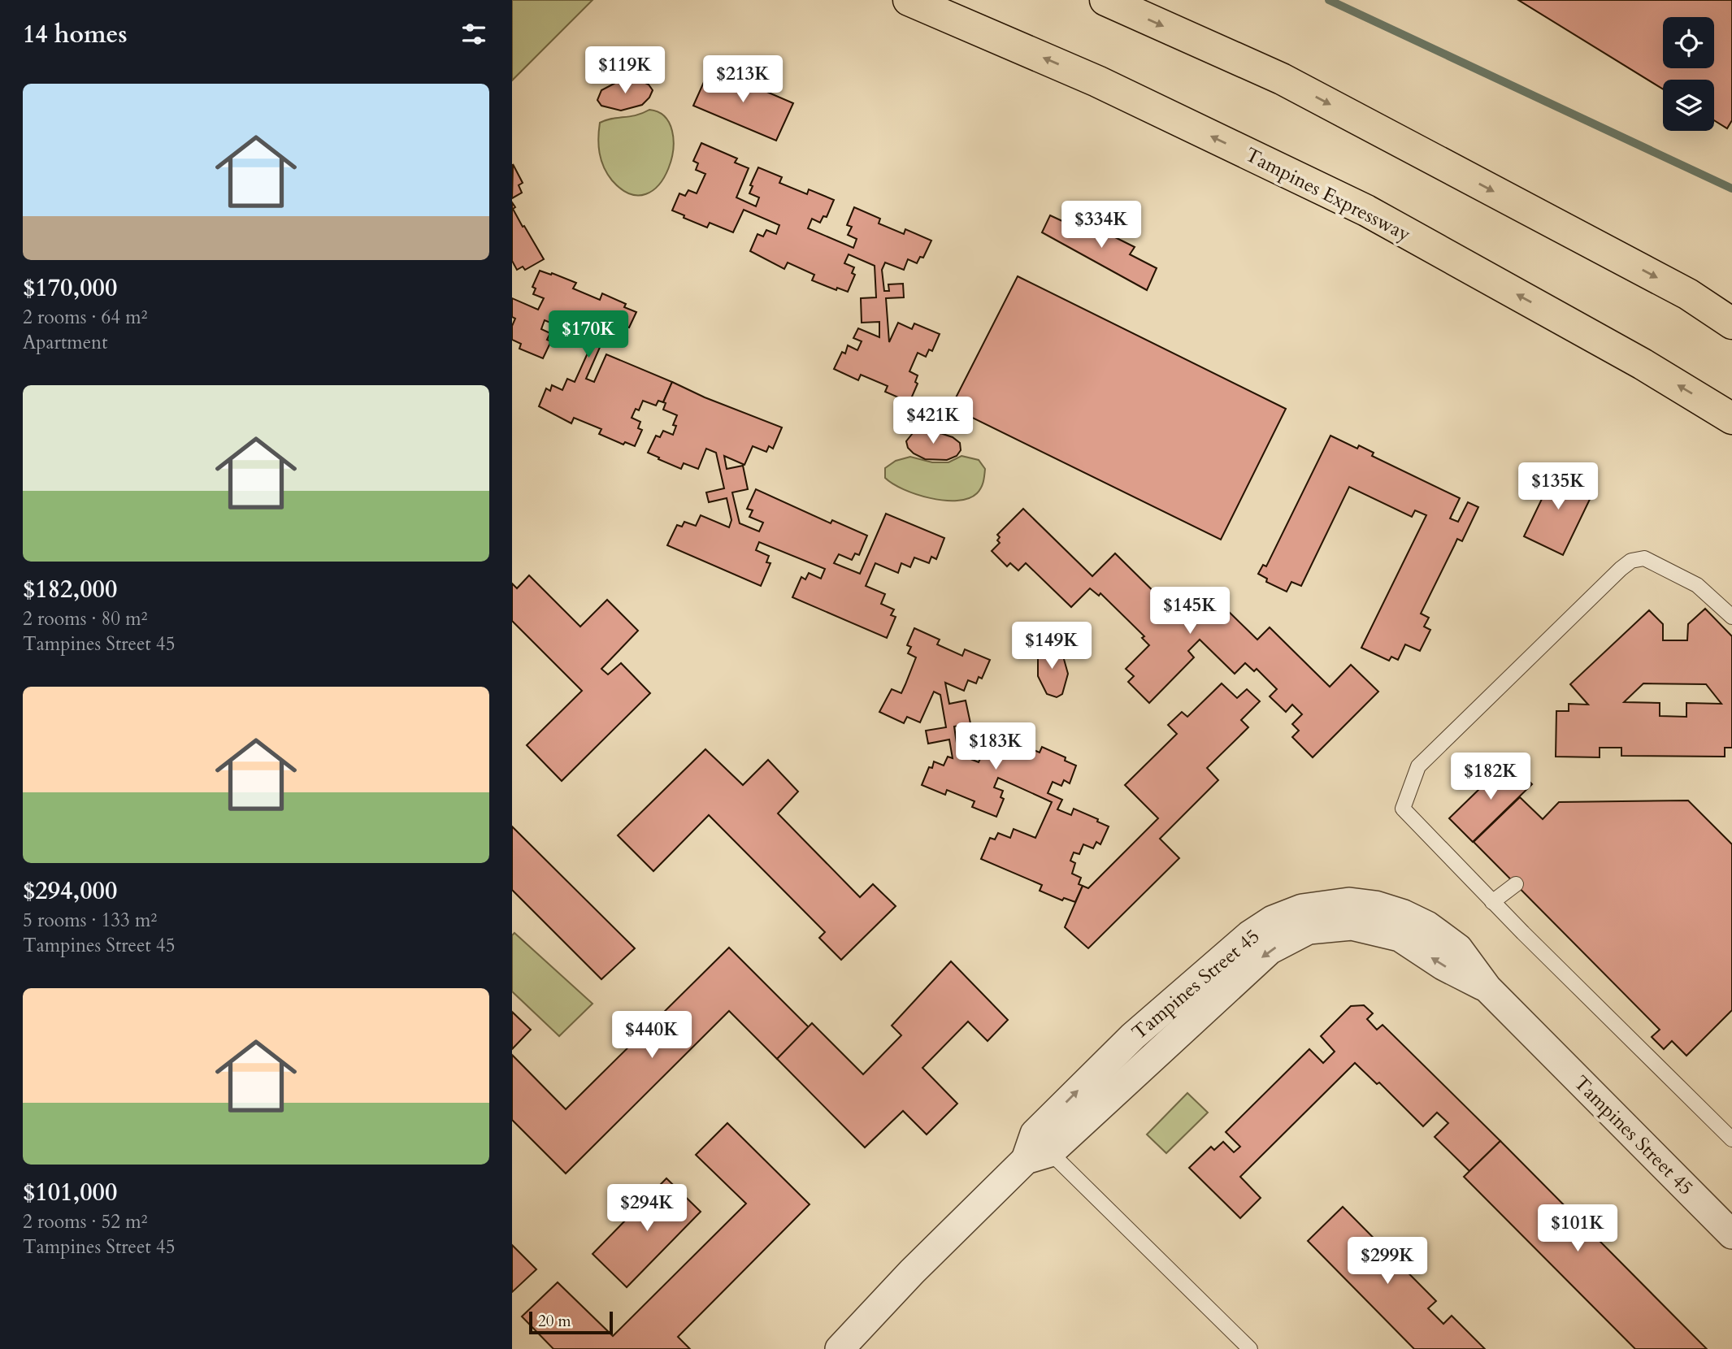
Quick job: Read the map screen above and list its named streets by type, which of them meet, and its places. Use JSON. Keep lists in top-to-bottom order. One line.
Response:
{"streets":{"highway":["Tampines Expressway"],"street":["Tampines Street 45"]},"scale_bar":"20 m","page":{"heading":"14 homes","price":["$119K","$213K","$334K","$170K","$421K","$135K","$145K","$149K","$183K","$182K","$440K","$294K","$101K","$299K"],"list":[{"name":"$170,000","note":"2 rooms · 64 m² · Apartment"},{"name":"$182,000","note":"2 rooms · 80 m² · Tampines Street 45"},{"name":"$294,000","note":"5 rooms · 133 m² · Tampines Street 45"},{"name":"$101,000","note":"2 rooms · 52 m² · Tampines Street 45"}],"scale":"20 m"}}
